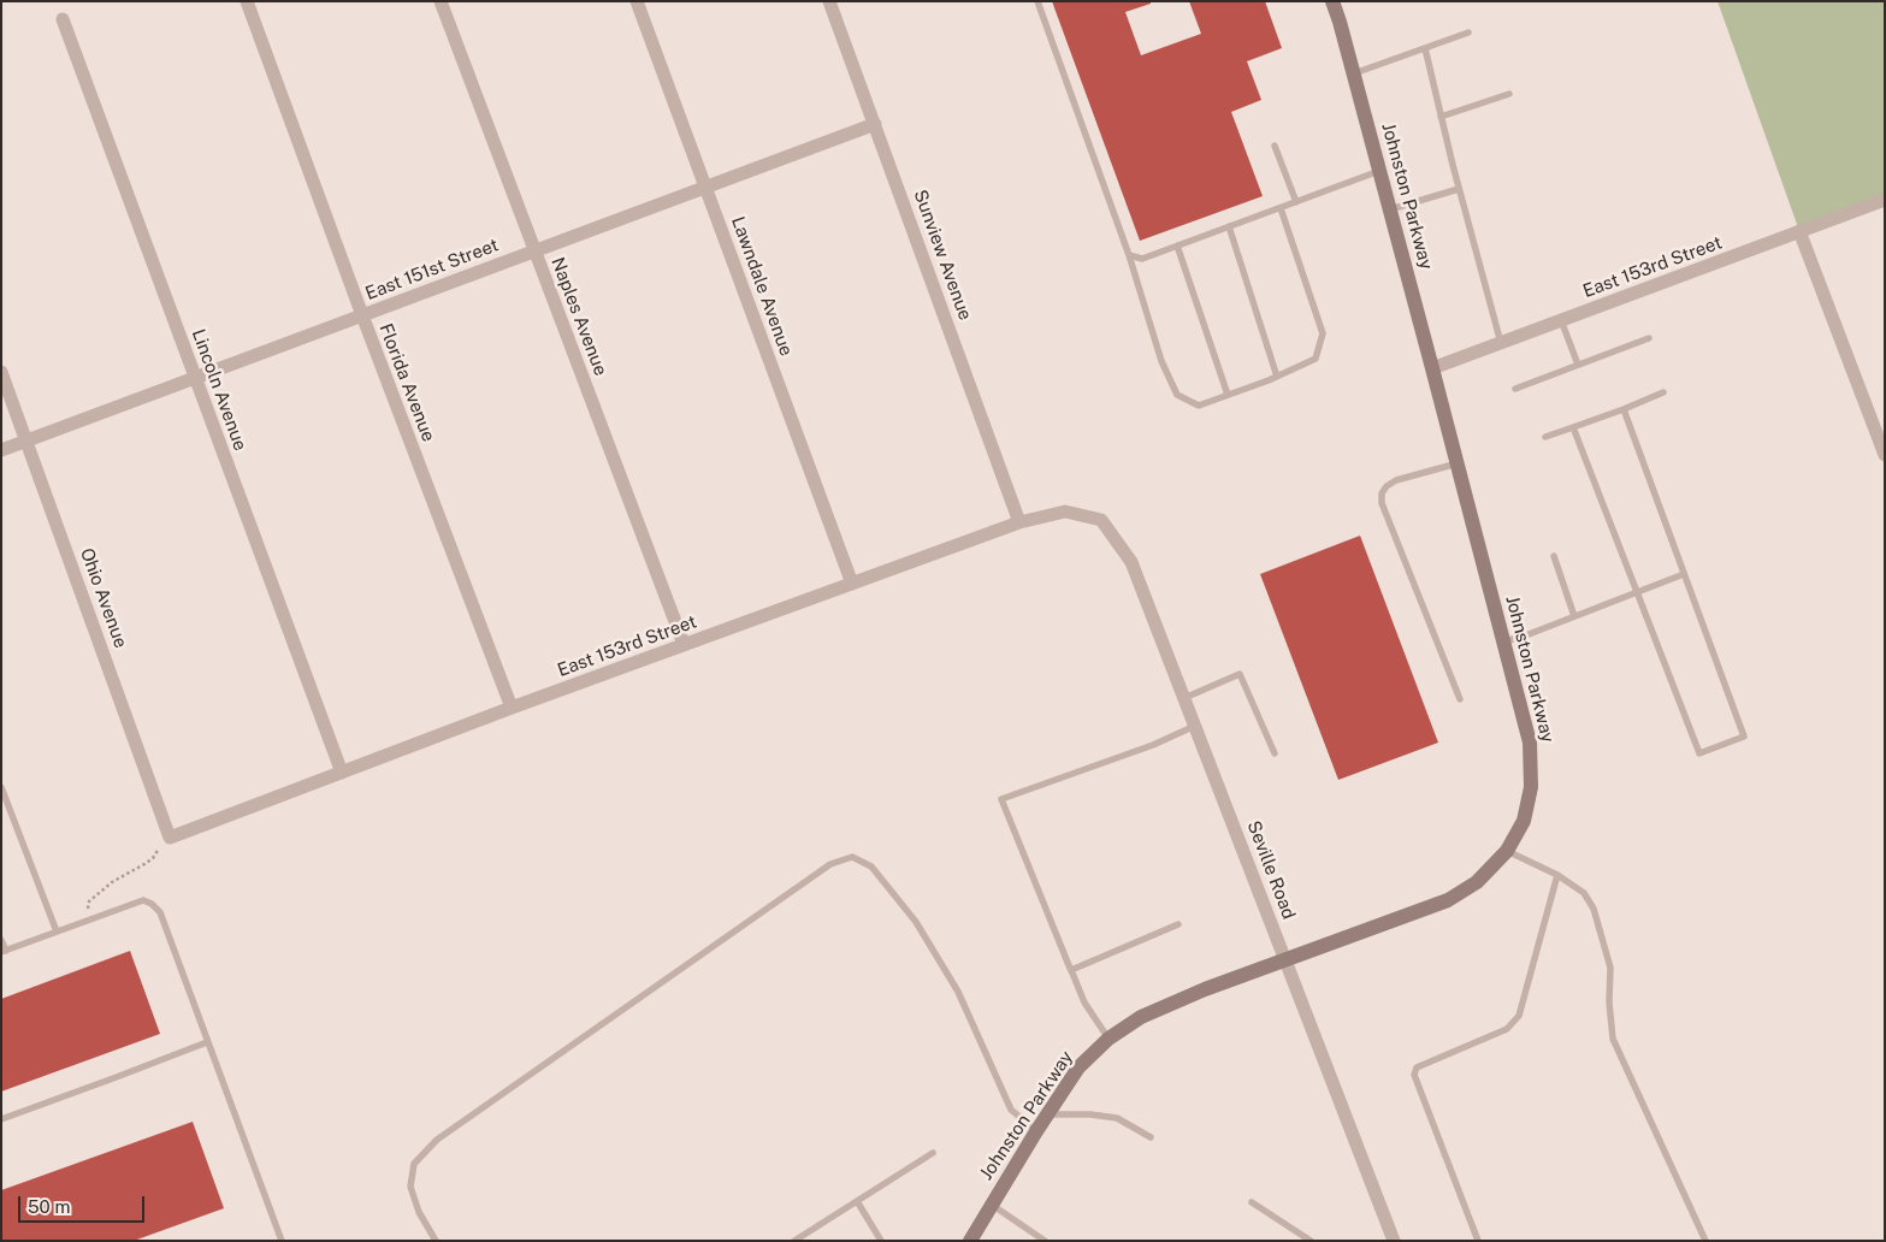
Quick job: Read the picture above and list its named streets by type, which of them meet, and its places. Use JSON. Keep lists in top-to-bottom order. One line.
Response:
{"streets":{"street":["Johnston Parkway","Sunview Avenue","East 153rd Street","East 151st Street","Lawndale Avenue","Naples Avenue","Florida Avenue","Lincoln Avenue","Ohio Avenue","Seville Road"]},"crossings":[["Johnston Parkway","East 153rd Street"],["Johnston Parkway","Seville Road"],["Sunview Avenue","East 153rd Street"],["Sunview Avenue","East 151st Street"],["East 153rd Street","Lawndale Avenue"],["East 153rd Street","Naples Avenue"],["East 153rd Street","Florida Avenue"],["East 153rd Street","Lincoln Avenue"],["East 153rd Street","Ohio Avenue"],["East 153rd Street","Seville Road"],["East 151st Street","Lawndale Avenue"],["East 151st Street","Naples Avenue"],["East 151st Street","Florida Avenue"],["East 151st Street","Lincoln Avenue"],["East 151st Street","Ohio Avenue"]],"scale_bar":"50 m"}
